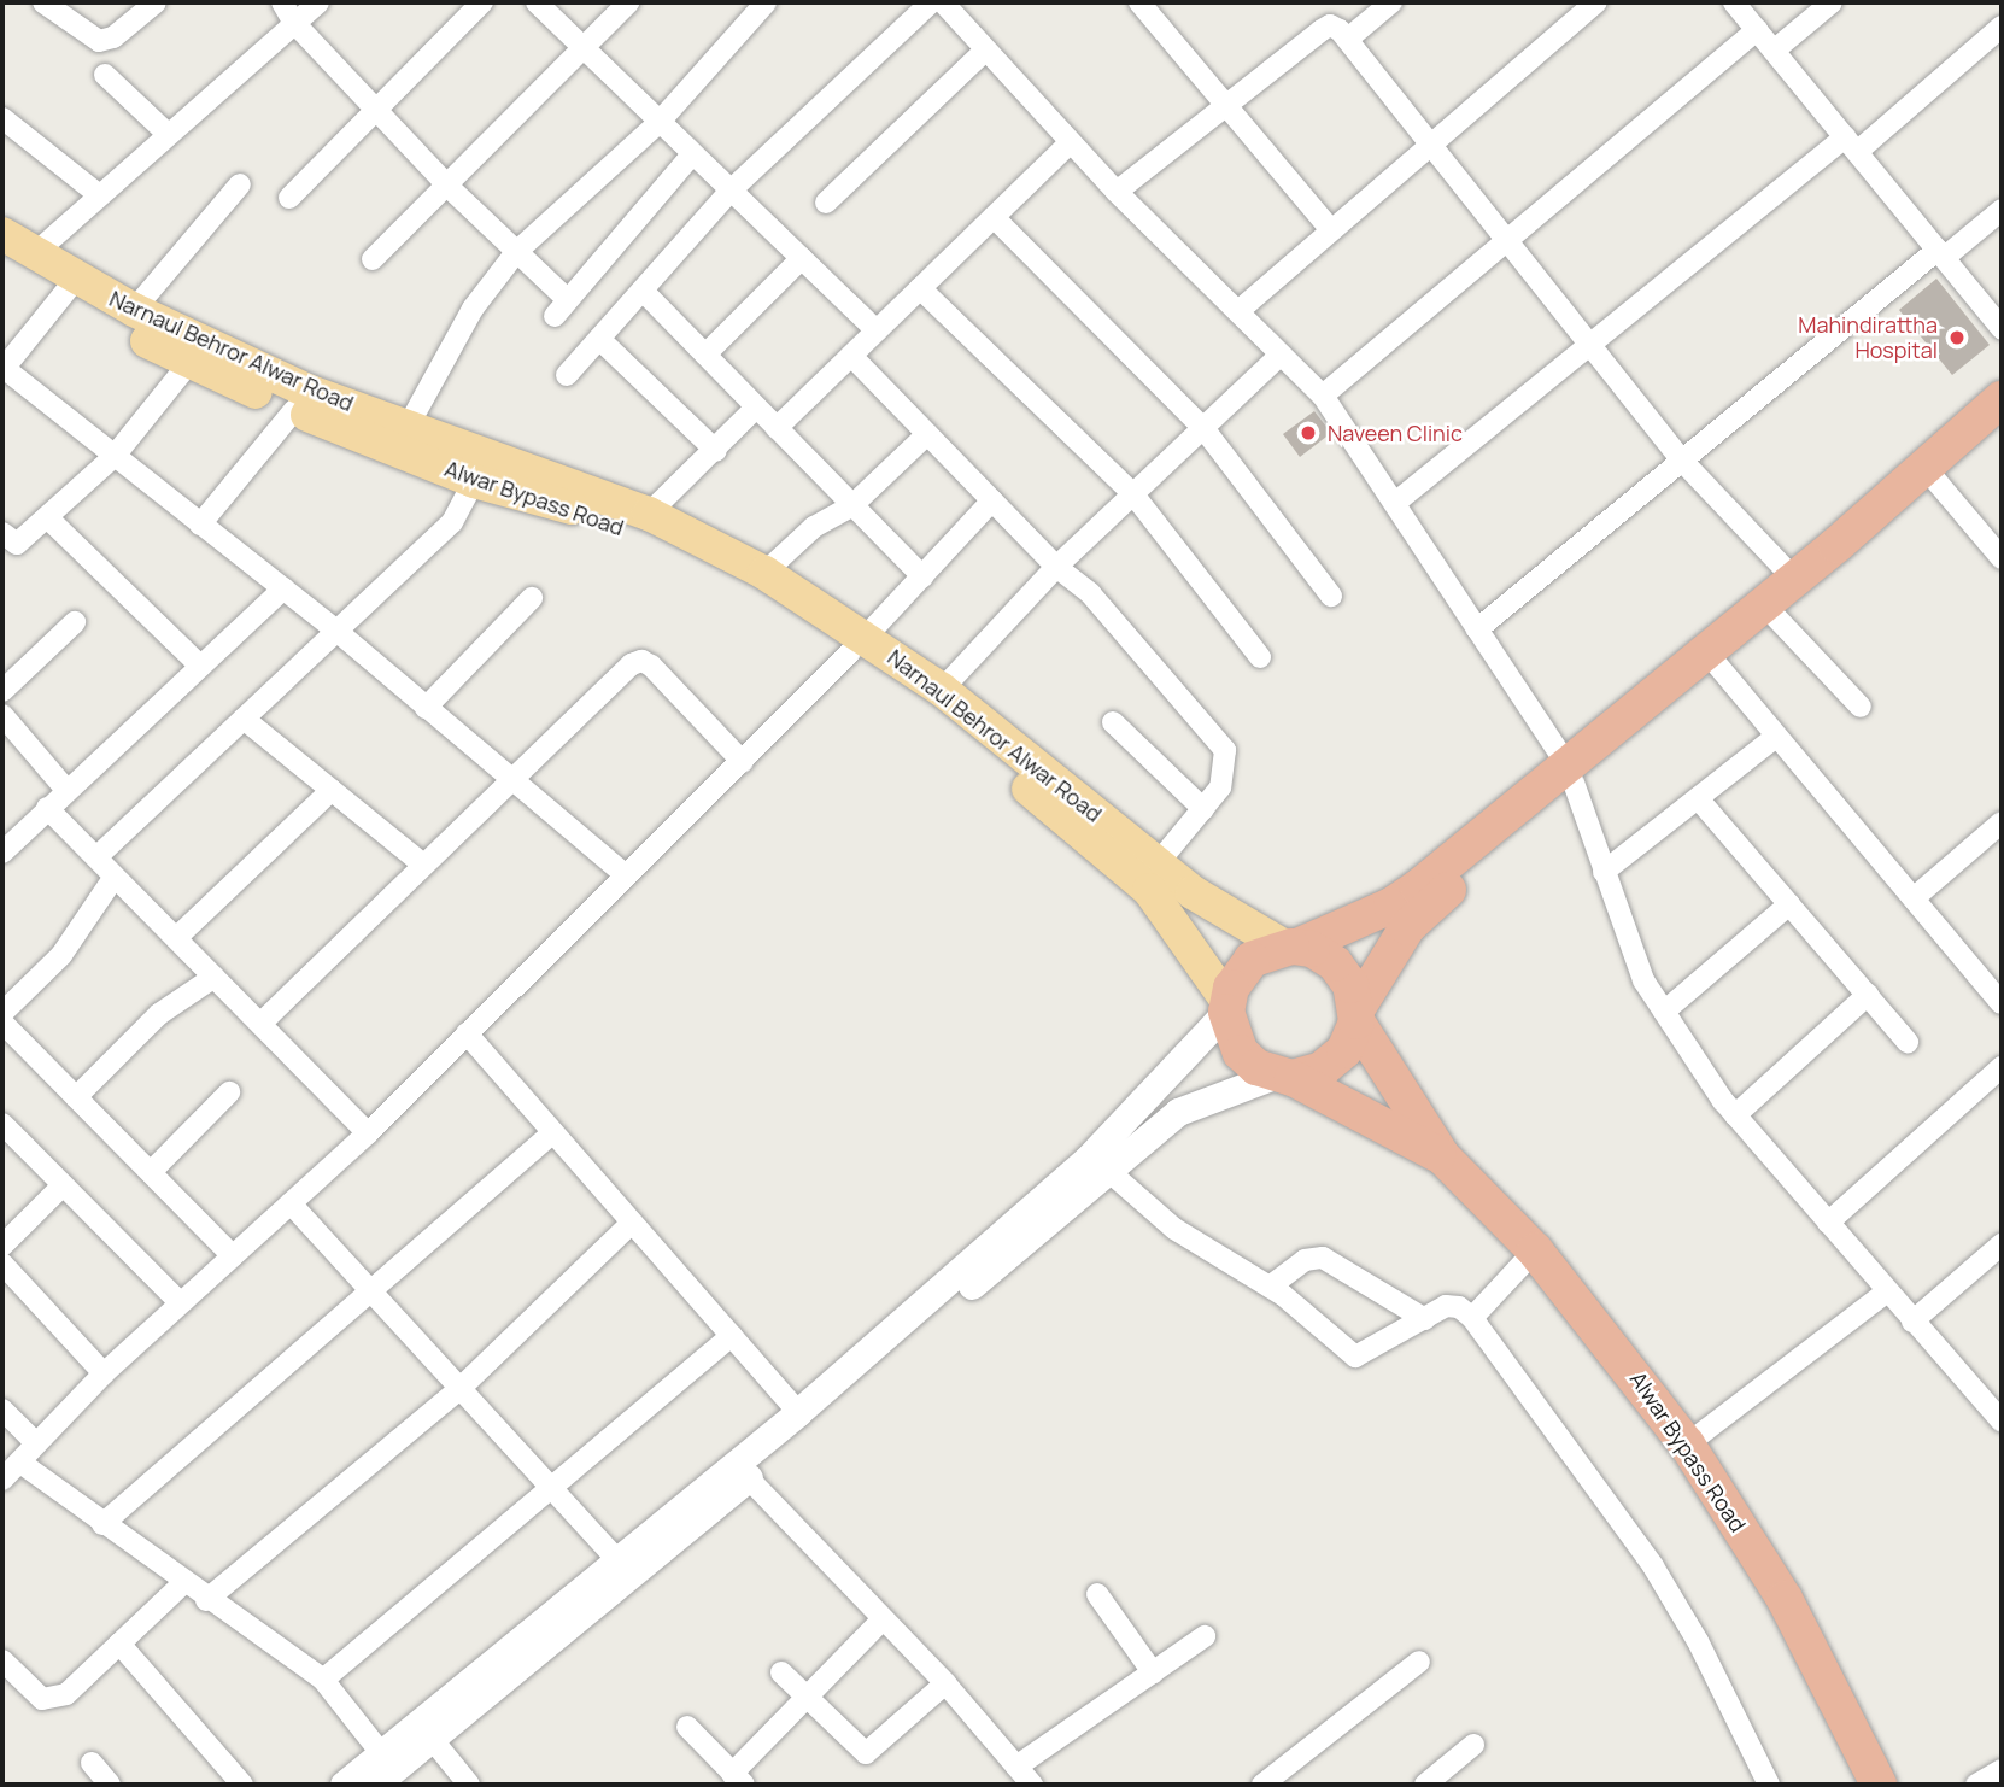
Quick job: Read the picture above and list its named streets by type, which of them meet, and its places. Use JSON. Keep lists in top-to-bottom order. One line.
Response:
{"streets":{"highway":["Alwar Bypass Road"],"main road":["Narnaul Behror Alwar Road"]},"crossings":[["Narnaul Behror Alwar Road","Alwar Bypass Road"]],"places":["Mahindirattha Hospital","Naveen Clinic"]}
